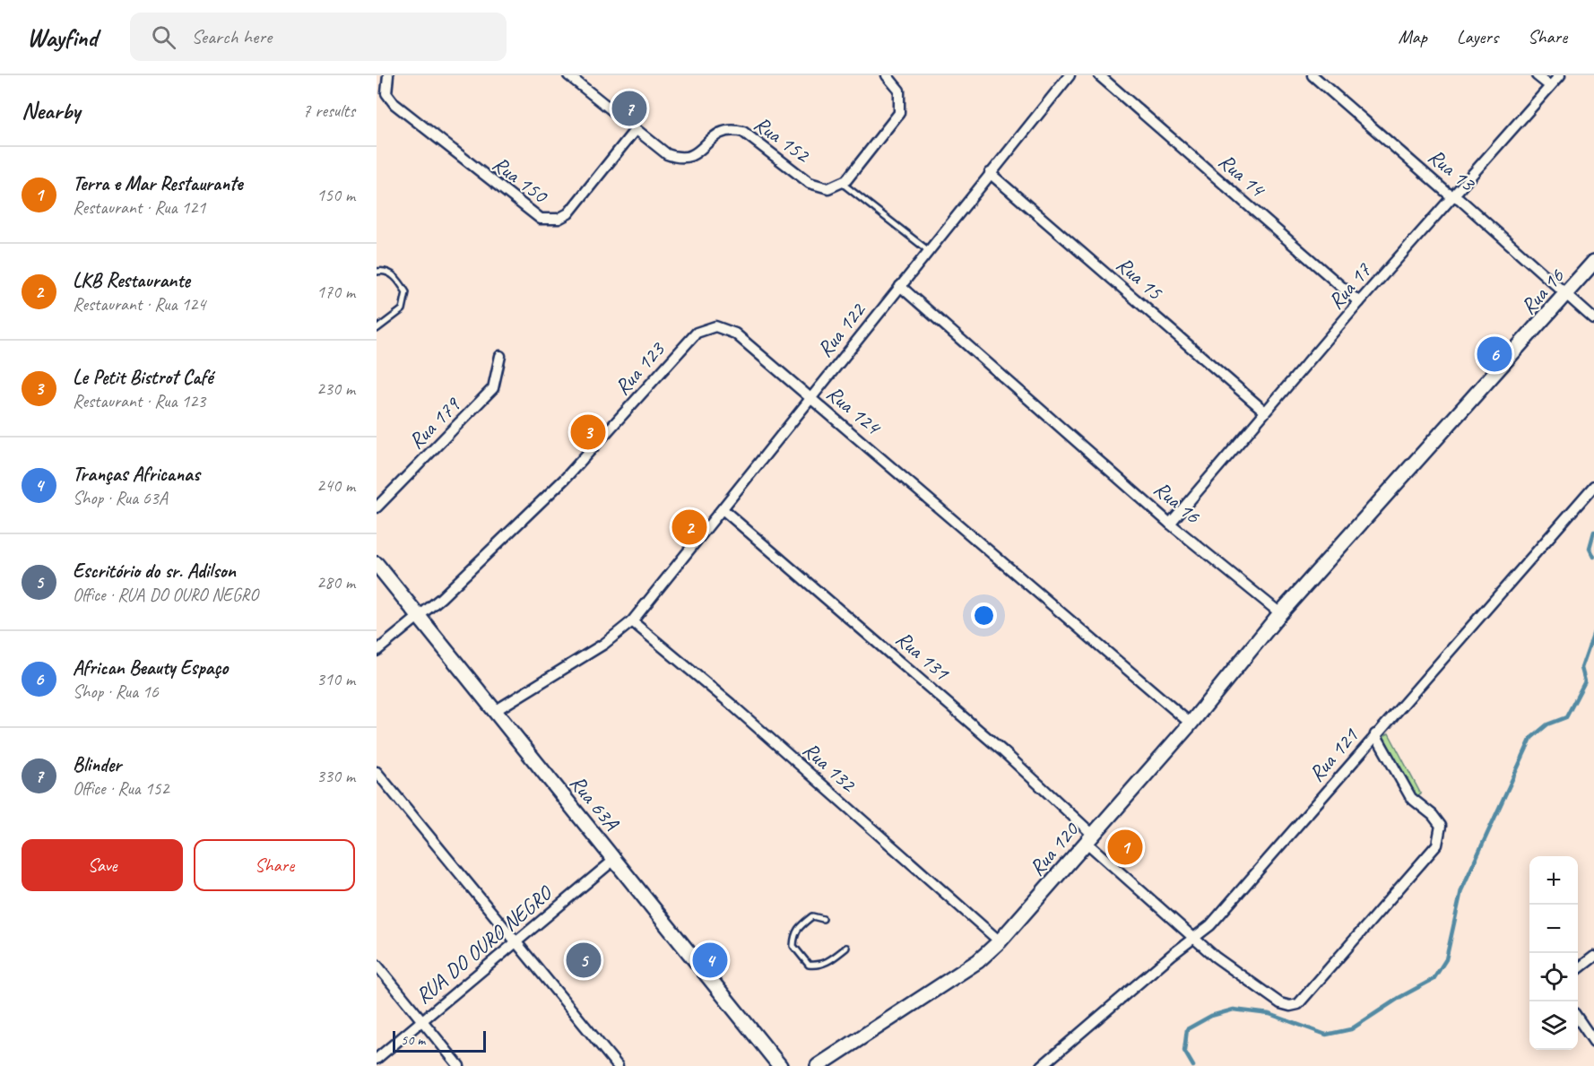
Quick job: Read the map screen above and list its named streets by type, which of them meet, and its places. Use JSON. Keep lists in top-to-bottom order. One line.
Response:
{"streets":{"street":["Rua 152","Rua 13","Rua 14","Rua 150","Rua 15","Rua 17","Rua 16","Rua 122","Rua 123","Rua 124","Rua 179","Rua 131","Rua 121","Rua 132","Rua 63A","Rua 120","RUA DO OURO NEGRO"]},"crossings":[["Rua 152","Rua 150"],["Rua 13","Rua 17"],["Rua 13","Rua 16"],["Rua 14","Rua 17"],["Rua 15","Rua 17"],["Rua 17","Rua 16"],["Rua 16","Rua 122"],["Rua 16","Rua 120"],["Rua 122","Rua 123"],["Rua 122","Rua 124"],["Rua 123","Rua 124"],["Rua 123","Rua 63A"],["Rua 124","Rua 131"],["Rua 124","Rua 132"],["Rua 124","Rua 63A"],["Rua 124","Rua 120"],["Rua 131","Rua 120"],["Rua 132","Rua 120"],["Rua 63A","RUA DO OURO NEGRO"]],"scale_bar":"50 m","page":{"header":"Wayfind","search":"Search here","nav":["Map","Layers","Share"],"heading":["Nearby","7 results"],"pins":["7","6","3","2","1","4","5"],"list":[{"mark":"1","name":"Terra e Mar Restaurante","note":"Restaurant · Rua 121","value":"150 m"},{"mark":"2","name":"LKB Restaurante","note":"Restaurant · Rua 124","value":"170 m"},{"mark":"3","name":"Le Petit Bistrot Café","note":"Restaurant · Rua 123","value":"230 m"},{"mark":"4","name":"Tranças Africanas","note":"Shop · Rua 63A","value":"240 m"},{"mark":"5","name":"Escritório do sr. Adilson","note":"Office · RUA DO OURO NEGRO","value":"280 m"},{"mark":"6","name":"African Beauty Espaço","note":"Shop · Rua 16","value":"310 m"},{"mark":"7","name":"Blinder","note":"Office · Rua 152","value":"330 m"}],"buttons":["Save","Share"],"map_buttons":["+","−"],"scale":"50 m"}}
